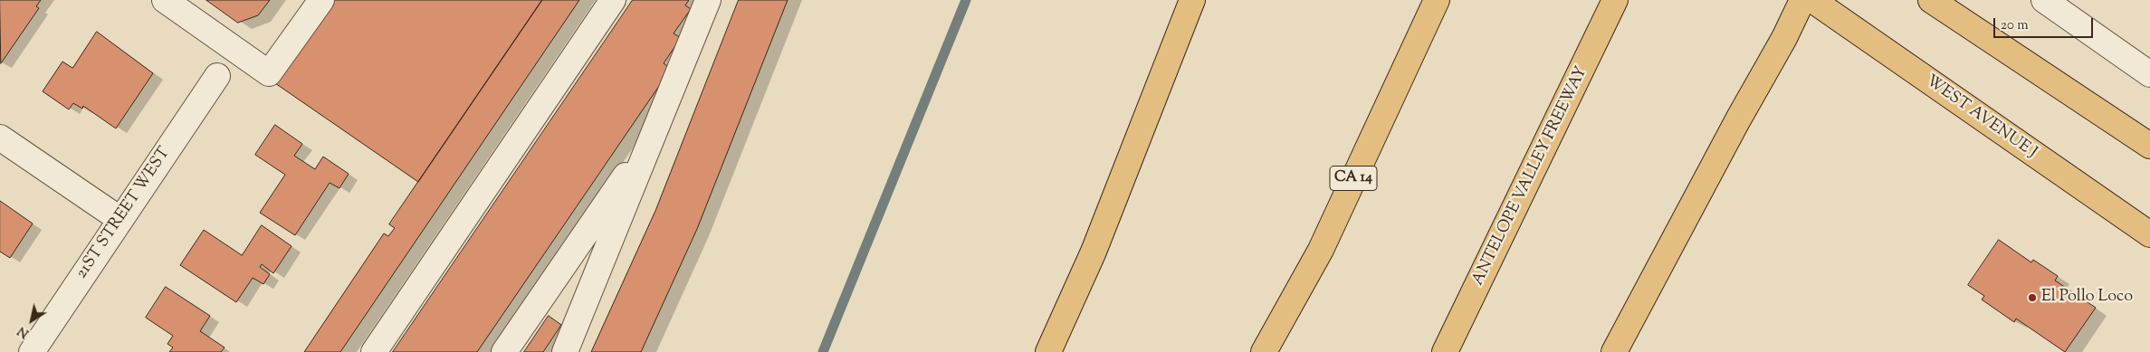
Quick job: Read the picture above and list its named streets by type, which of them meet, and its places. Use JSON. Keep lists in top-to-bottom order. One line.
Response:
{"streets":{"main road":["WEST AVENUE J","ANTELOPE VALLEY FREEWAY","CA 14"],"street":["21ST STREET WEST"]},"places":["El Pollo Loco"],"scale_bar":"20 m","north":"bottom left"}
